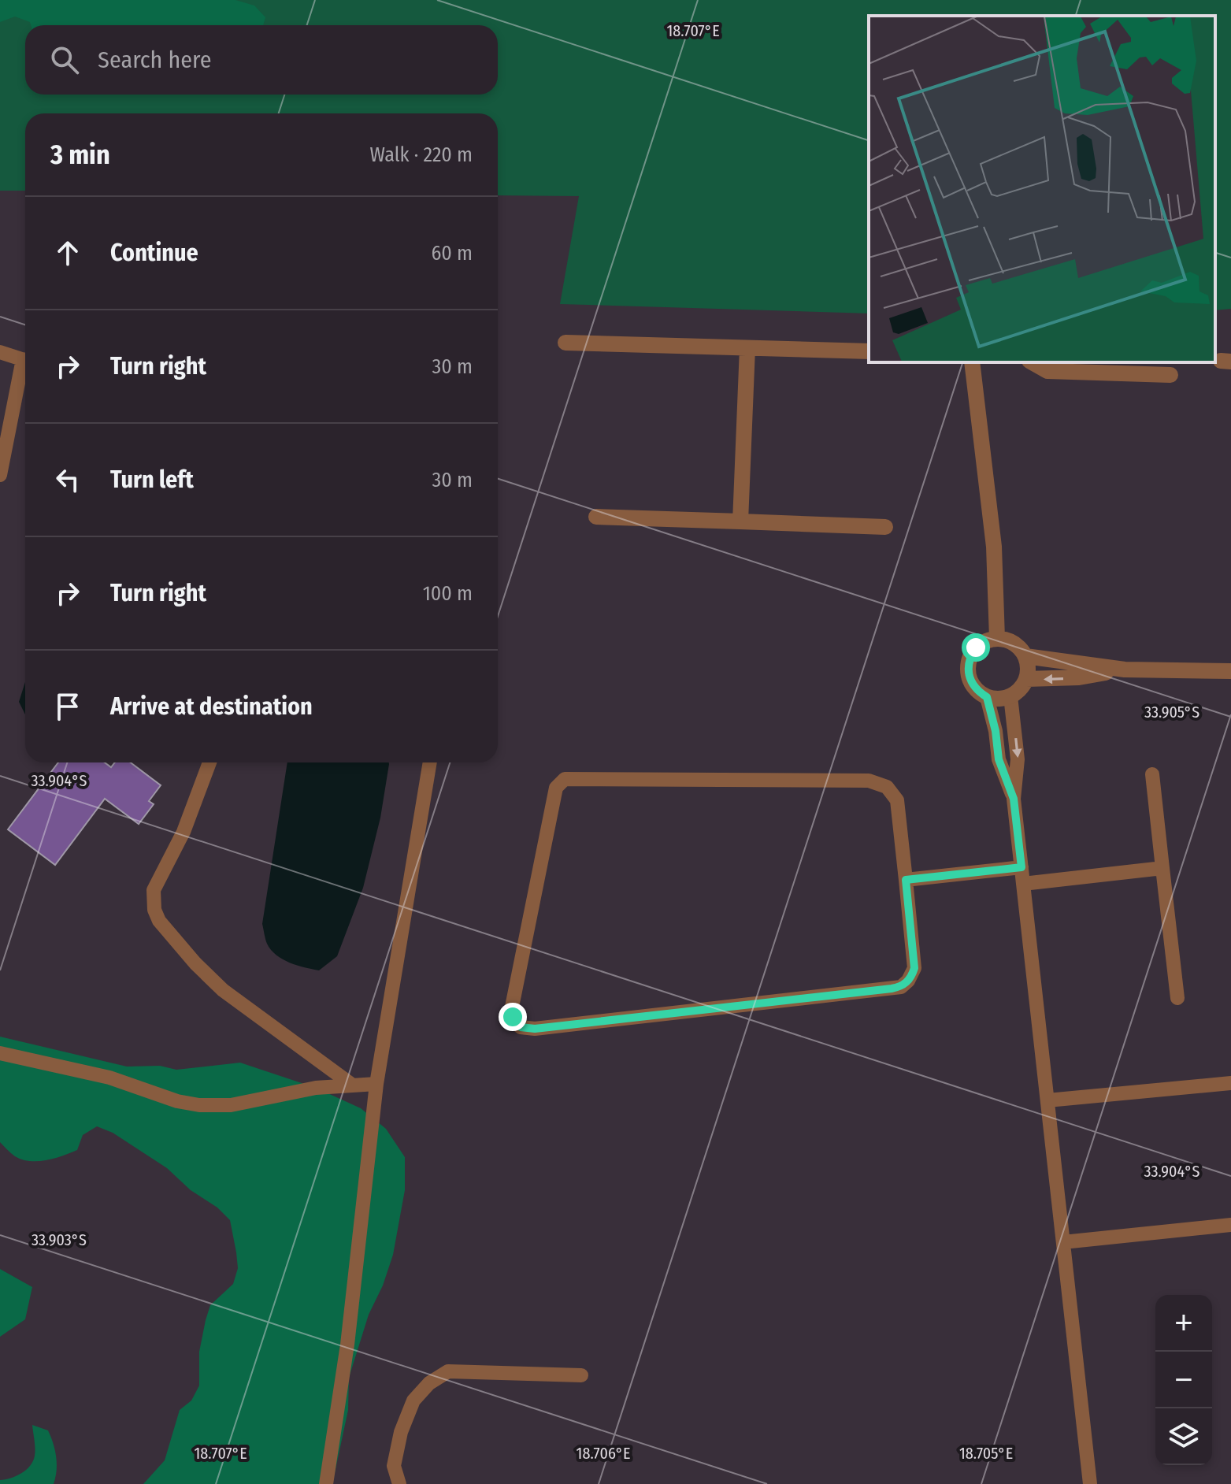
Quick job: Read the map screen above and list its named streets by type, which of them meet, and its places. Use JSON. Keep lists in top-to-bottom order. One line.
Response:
{"page":{"search":"Search here","heading":["3 min","Walk · 220 m"],"list":[["Continue","60 m"],["Turn right","30 m"],["Turn left","30 m"],["Turn right","100 m"],"Arrive at destination"],"map_buttons":["+","−"]},"coordinates":["18.707°E","33.905°S","33.904°S","33.903°S","18.706°E","18.705°E"]}
